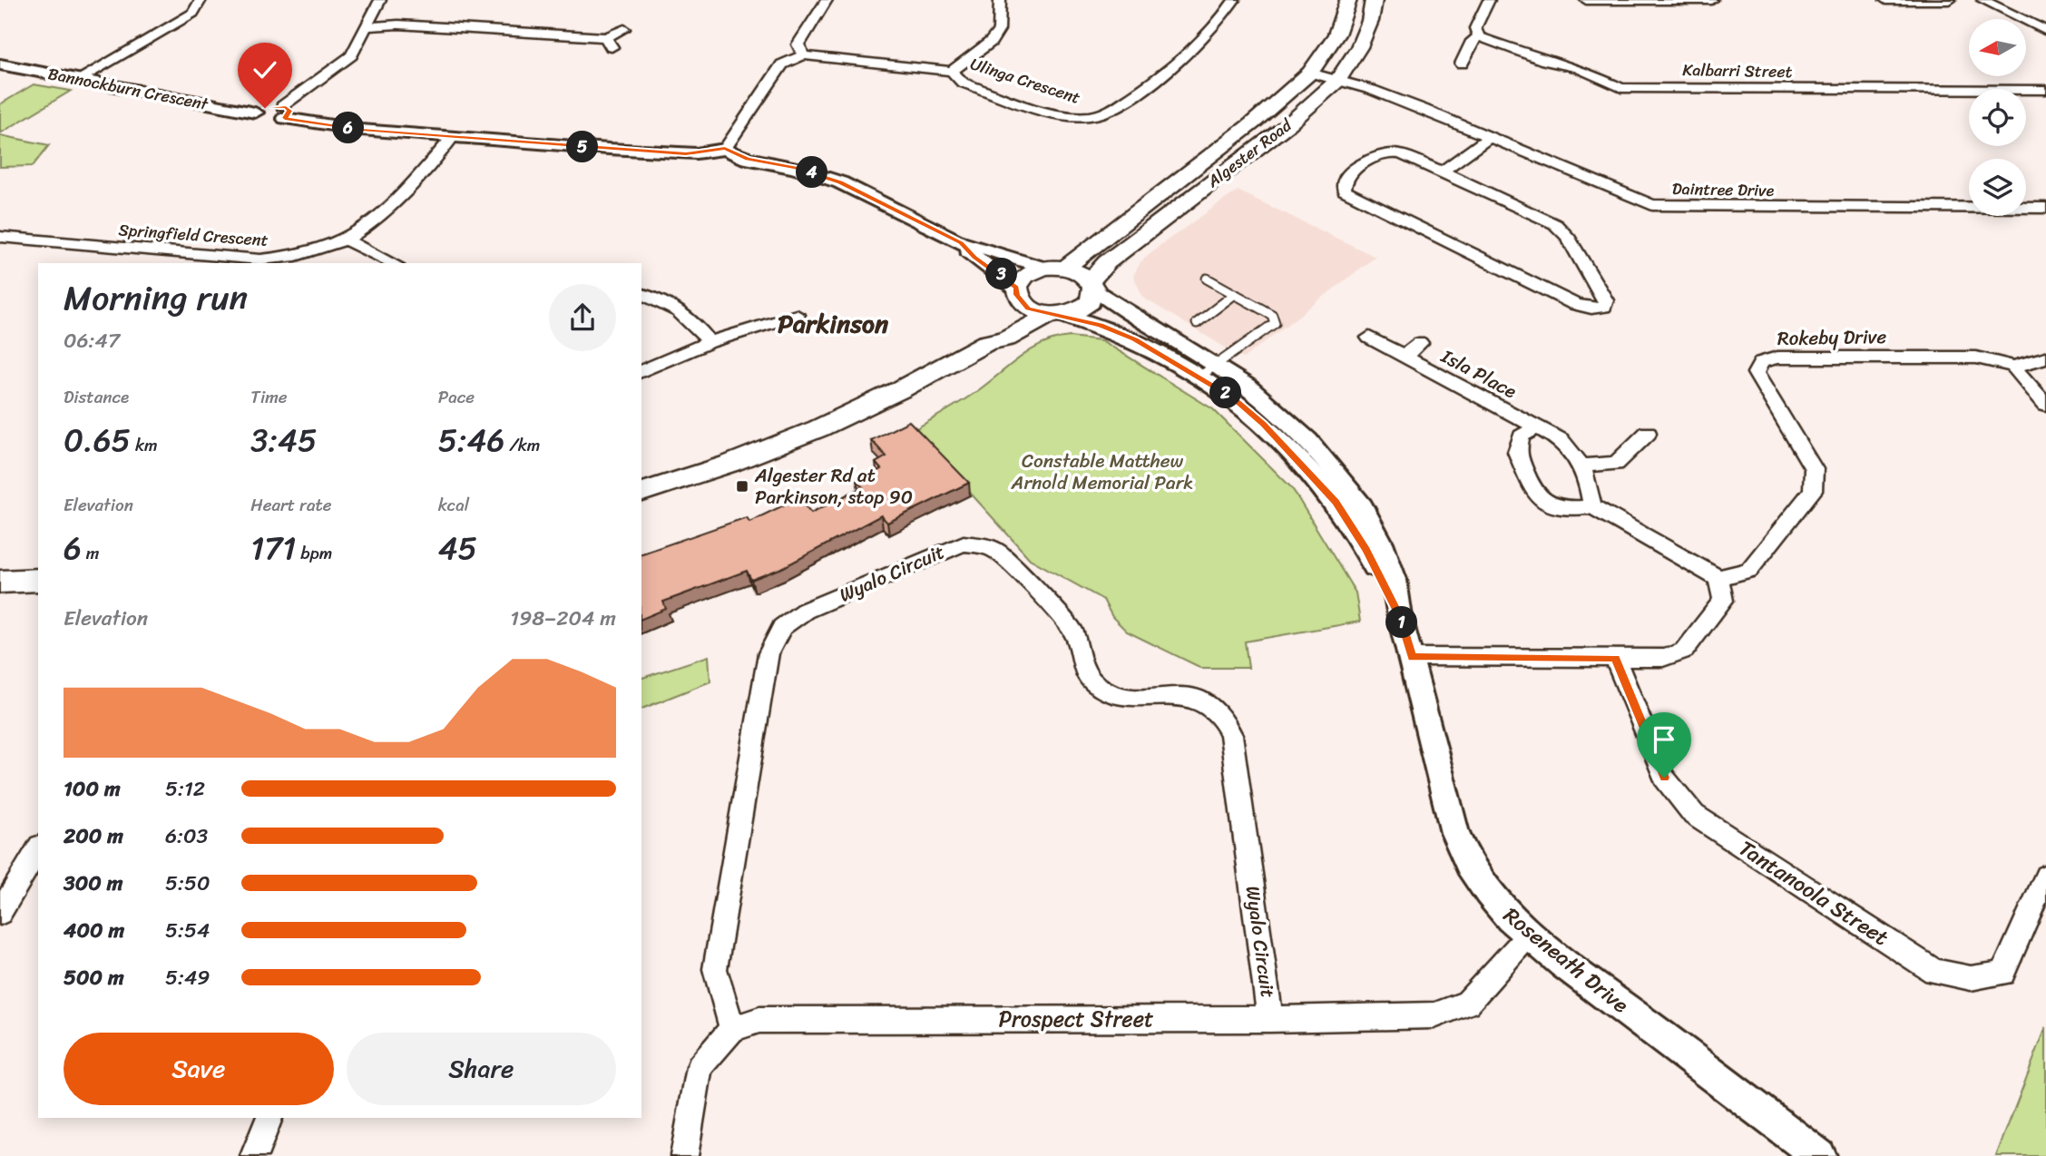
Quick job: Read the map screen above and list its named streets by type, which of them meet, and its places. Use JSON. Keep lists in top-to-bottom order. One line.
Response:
{"streets":{"main road":["Algester Road"],"street":["Kalbarri Street","Ulinga Crescent","Bannockburn Crescent","Daintree Drive","Springfield Crescent","Rokeby Drive","Isla Place","Wyalo Circuit","Tantanoola Street","Roseneath Drive","Prospect Street"]},"crossings":[["Algester Road","Daintree Drive"],["Algester Road","Roseneath Drive"],["Wyalo Circuit","Prospect Street"],["Roseneath Drive","Prospect Street"]],"districts":["Parkinson"],"parks":["Constable Matthew Arnold Memorial Park"],"places":{"transit":["Algester Rd at Parkinson, stop 90"]},"north":"left","page":{"pins":["6","5","4","3","2","1"],"heading":["Morning run","06:47"],"stats":[["Distance","0.65 km"],["Time","3:45"],["Pace","5:46 /km"],["Elevation","6 m"],["Heart rate","171 bpm"],["kcal","45"]],"chart":["Elevation","198–204 m"],"list":[{"name":"100 m","note":"5:12"},{"name":"200 m","note":"6:03"},{"name":"300 m","note":"5:50"},{"name":"400 m","note":"5:54"},{"name":"500 m","note":"5:49"}],"buttons":["Save","Share"]}}
